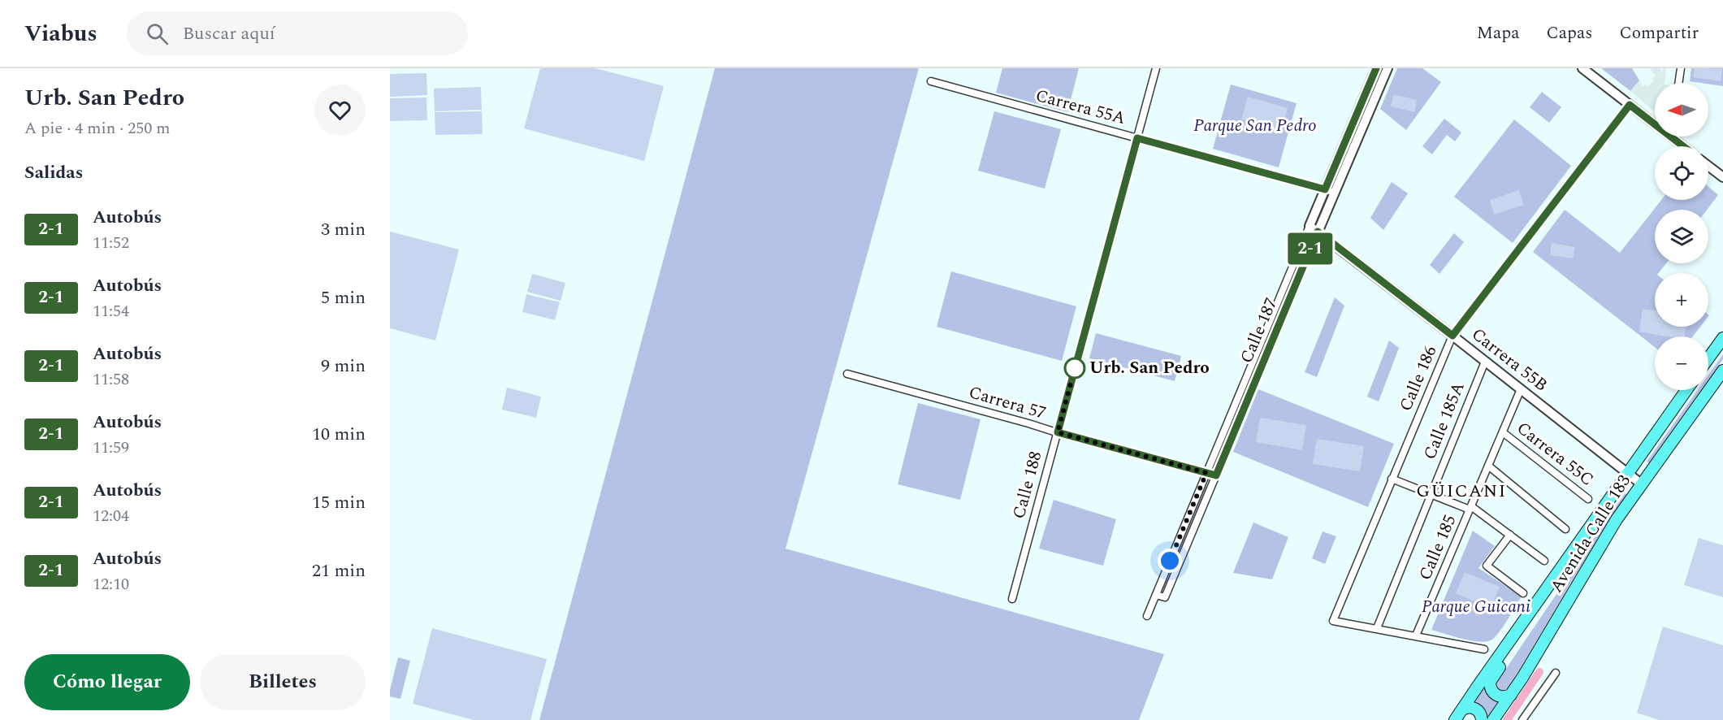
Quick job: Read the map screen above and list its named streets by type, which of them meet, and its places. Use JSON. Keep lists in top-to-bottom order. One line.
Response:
{"streets":{"main road":["Avenida Calle 183"],"street":["Carrera 55A","Calle 187","Carrera 55B","Calle 186","Carrera 57","Calle 185A","Carrera 55C","Calle 188","Calle 185"]},"crossings":[["Carrera 55A","Calle 187"],["Carrera 55A","Calle 188"],["Calle 187","Carrera 55B"],["Calle 187","Carrera 57"],["Carrera 55B","Calle 186"],["Carrera 55B","Calle 185A"],["Carrera 55B","Avenida Calle 183"],["Carrera 55B","Calle 185"],["Calle 186","Calle 185A"],["Carrera 57","Calle 188"],["Carrera 55C","Calle 185"]],"districts":["GÜICANI"],"parks":["Parque San Pedro","Parque Guicani"],"places":["Urb. San Pedro"],"lines":["bus line 2-1"],"north":"left","page":{"header":"Viabus","search":"Buscar aquí","nav":["Mapa","Capas","Compartir"],"heading":[["Urb. San Pedro","A pie · 4 min · 250 m"],"Salidas"],"on_map":"2-1","map_buttons":["+","−"],"list":[{"mark":"2-1","name":"Autobús","note":"11:52","value":"3 min"},{"mark":"2-1","name":"Autobús","note":"11:54","value":"5 min"},{"mark":"2-1","name":"Autobús","note":"11:58","value":"9 min"},{"mark":"2-1","name":"Autobús","note":"11:59","value":"10 min"},{"mark":"2-1","name":"Autobús","note":"12:04","value":"15 min"},{"mark":"2-1","name":"Autobús","note":"12:10","value":"21 min"}],"buttons":["Cómo llegar","Billetes"]}}
